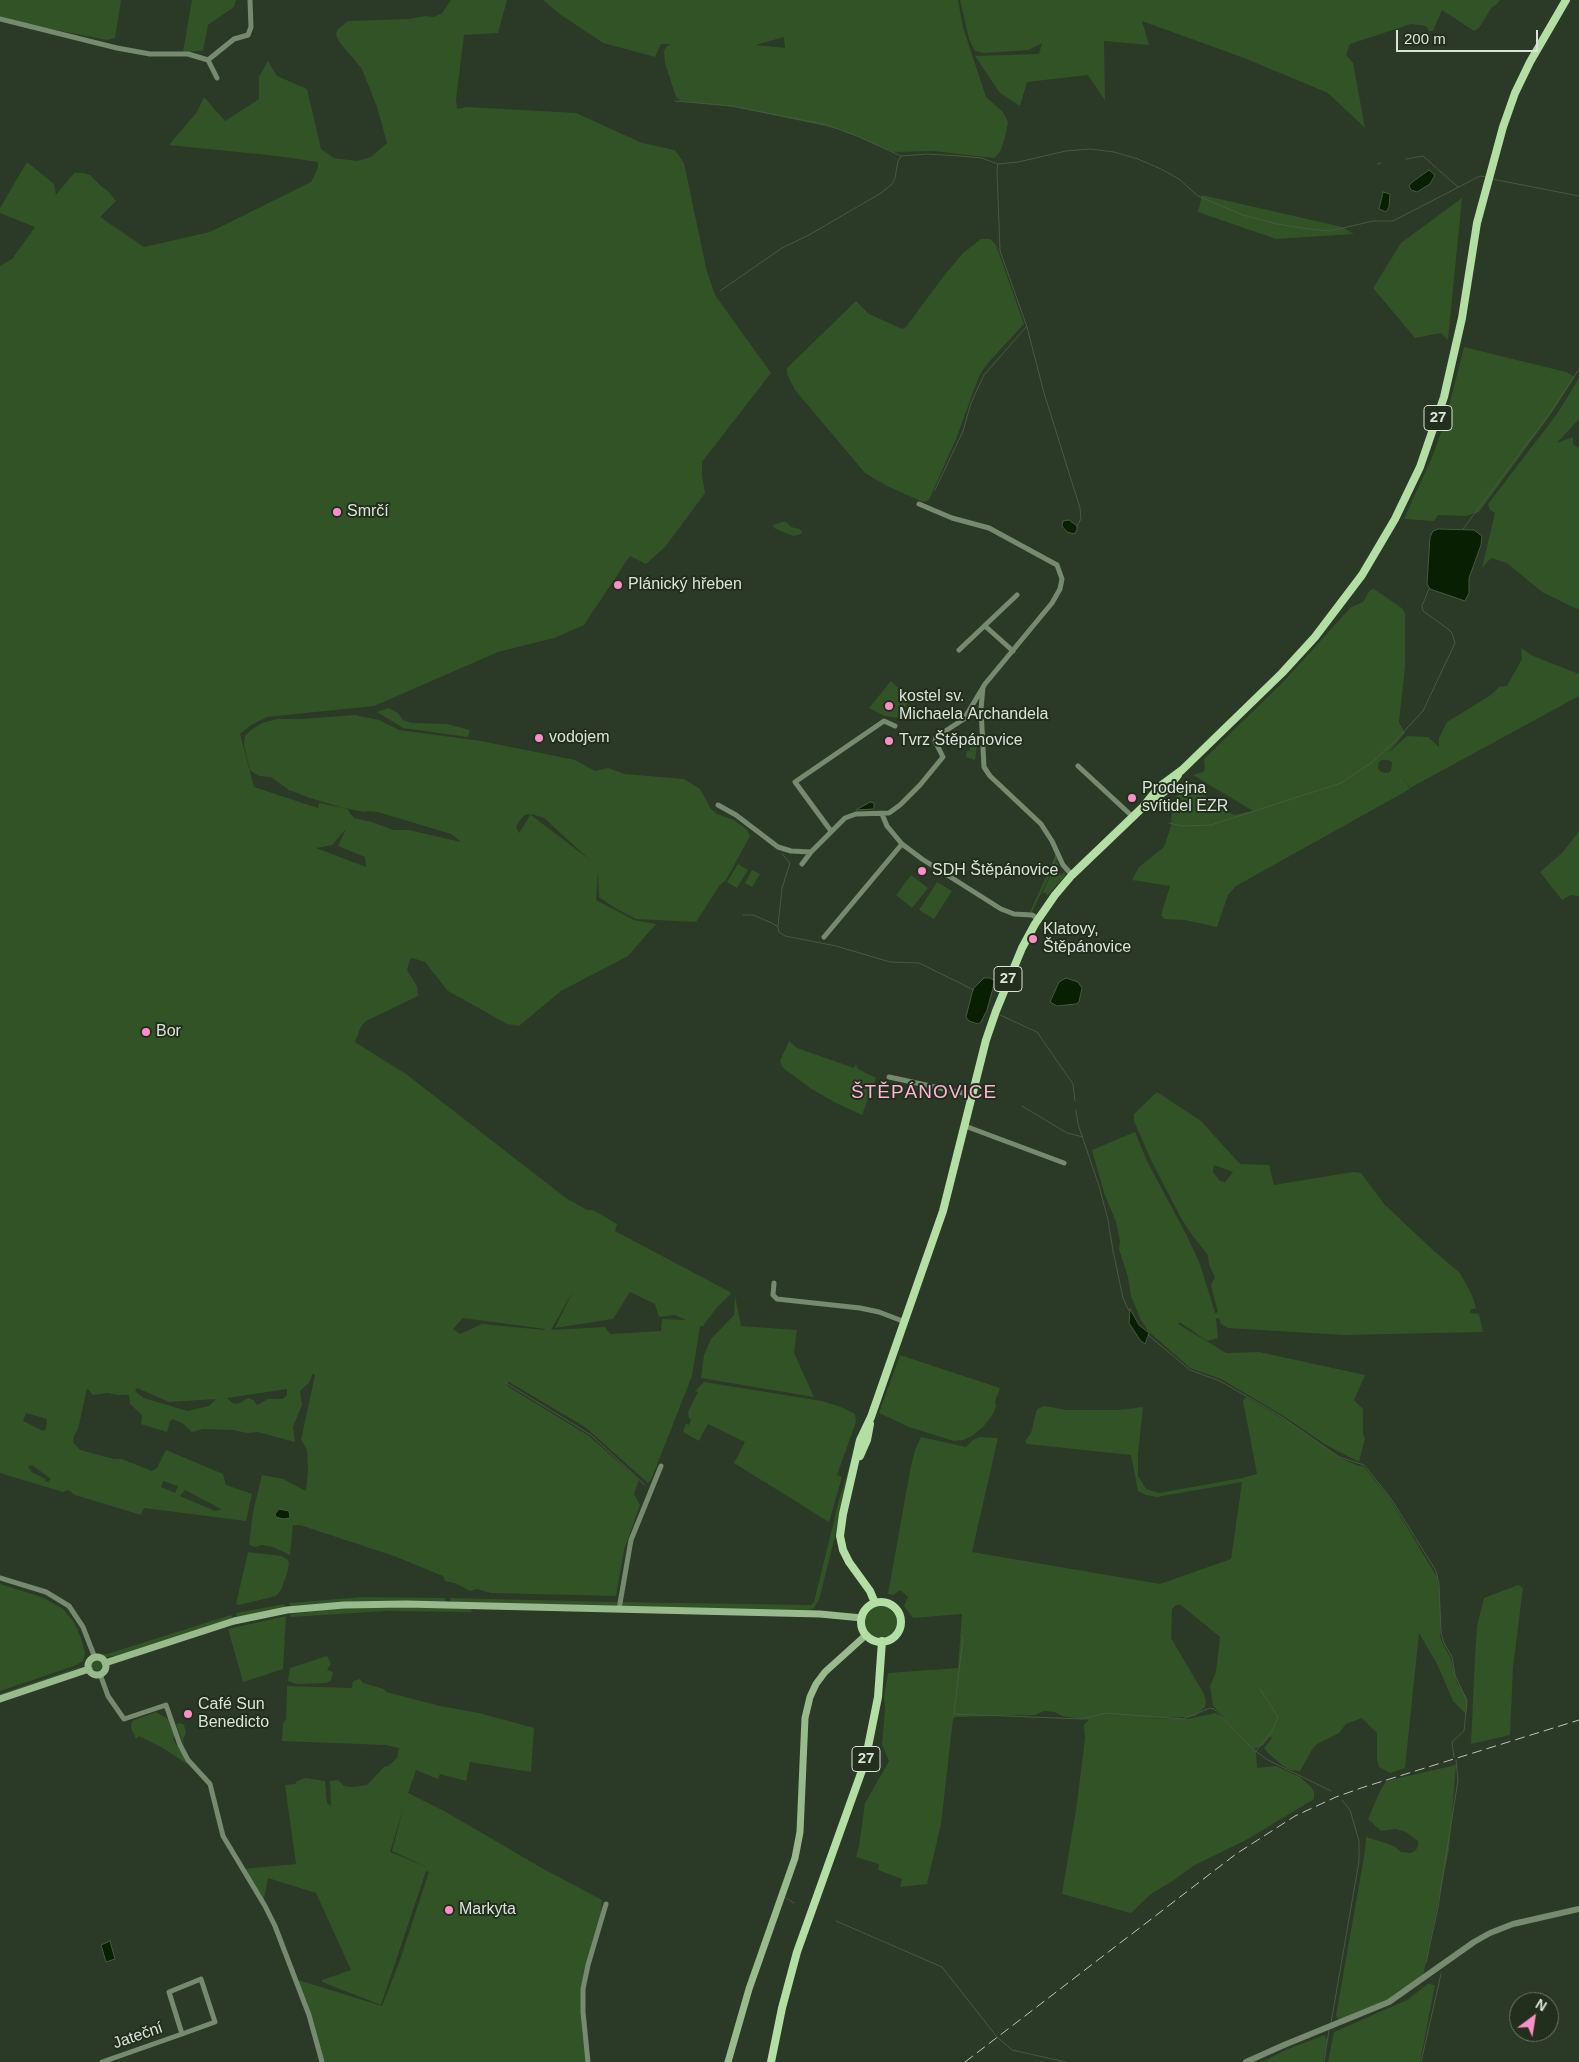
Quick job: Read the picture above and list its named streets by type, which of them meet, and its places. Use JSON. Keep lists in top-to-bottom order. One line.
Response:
{"streets":{"main road":["27"],"street":["Jateční"]},"districts":["ŠTĚPÁNOVICE"],"places":["Smrčí","Plánický hřeben","kostel sv. Michaela Archandela","vodojem","Tvrz Štěpánovice","Prodejna svítidel EZR","SDH Štěpánovice","Klatovy, Štěpánovice","Bor","Café Sun Benedicto","Markyta"],"scale_bar":"200 m","north":"top right"}
